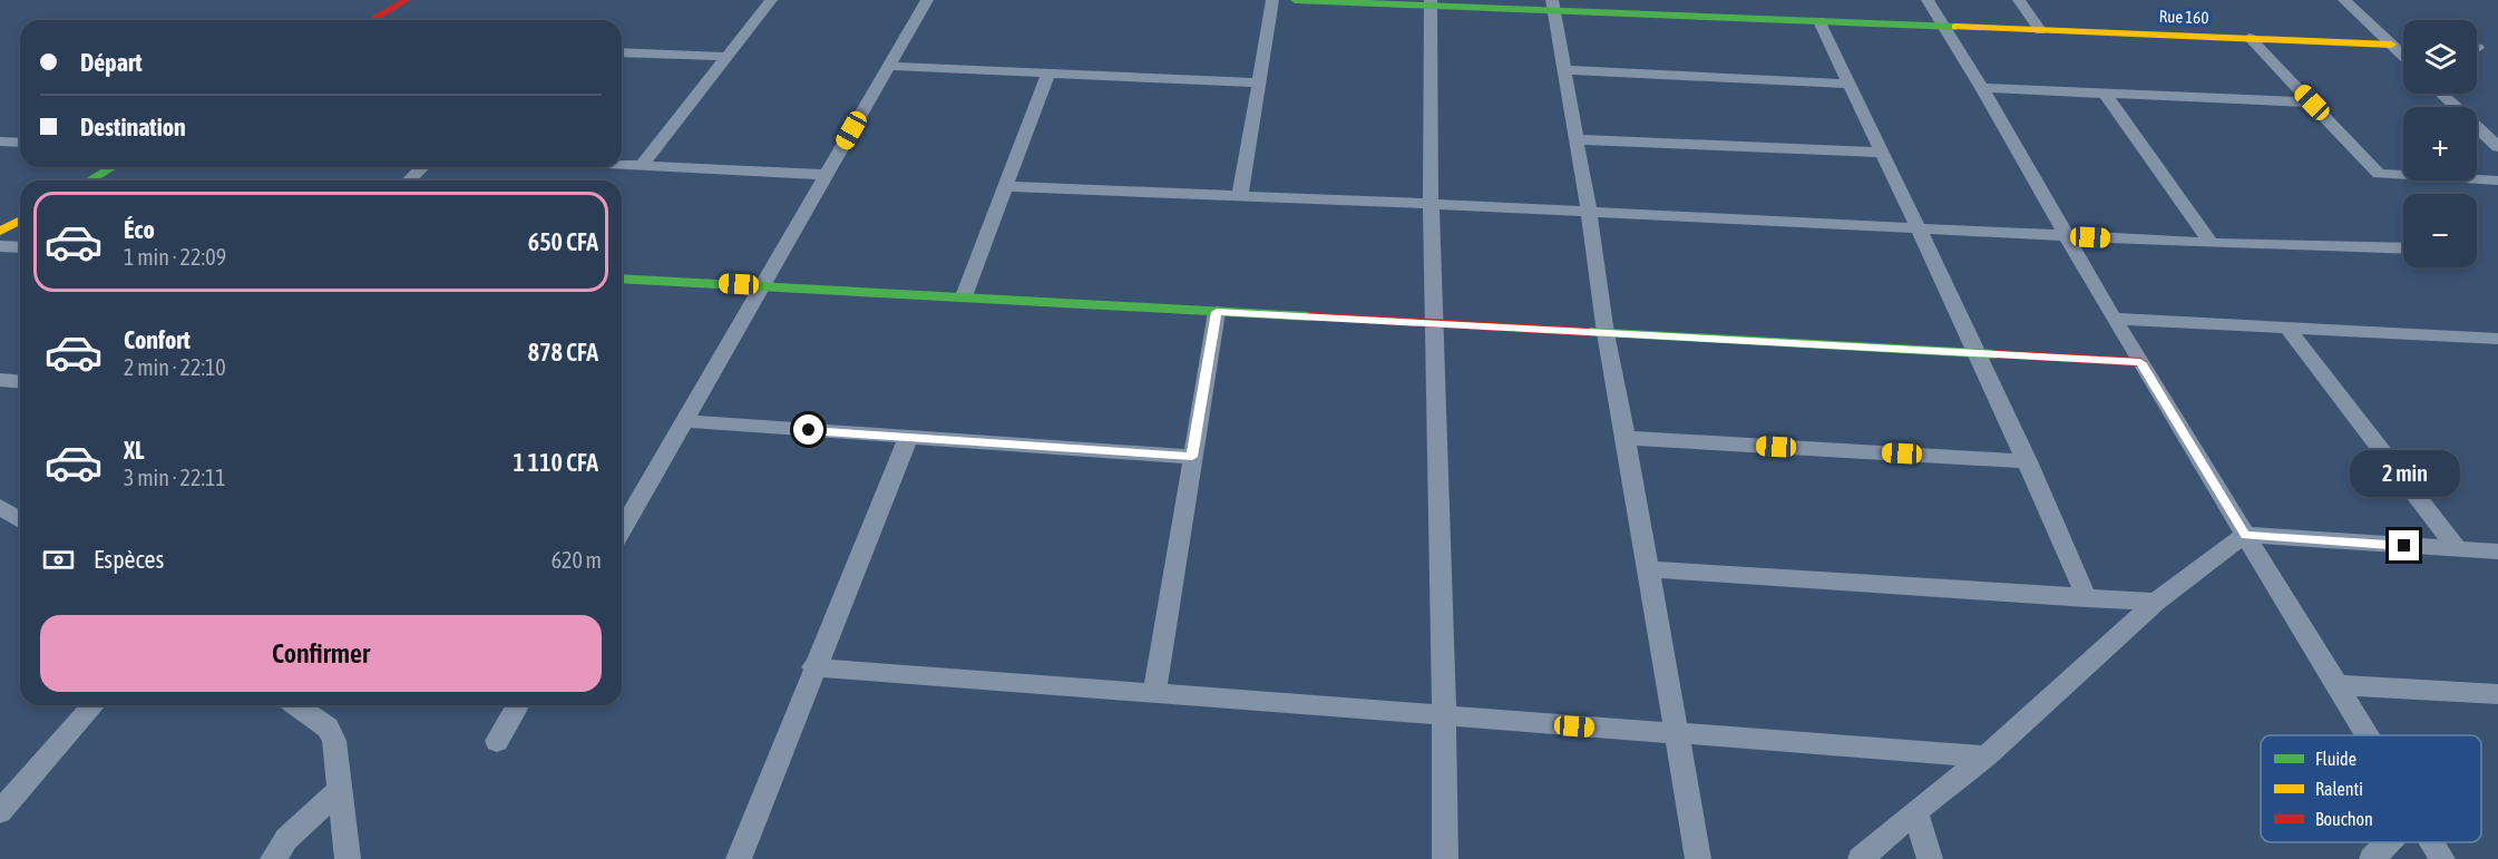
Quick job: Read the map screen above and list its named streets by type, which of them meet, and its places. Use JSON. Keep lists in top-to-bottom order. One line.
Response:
{"streets":{"street":["Rue 160"]},"legend":["Fluide","Ralenti","Bouchon"],"page":{"map_buttons":["+","−"],"banner":["Départ","Destination"],"list":[{"name":"Éco","note":"1 min · 22:09","value":"650 CFA"},{"name":"Confort","note":"2 min · 22:10","value":"878 CFA"},{"name":"XL","note":"3 min · 22:11","value":"1 110 CFA"}],"bubble":"2 min","pay":["Espèces","620 m"],"buttons":"Confirmer"}}
